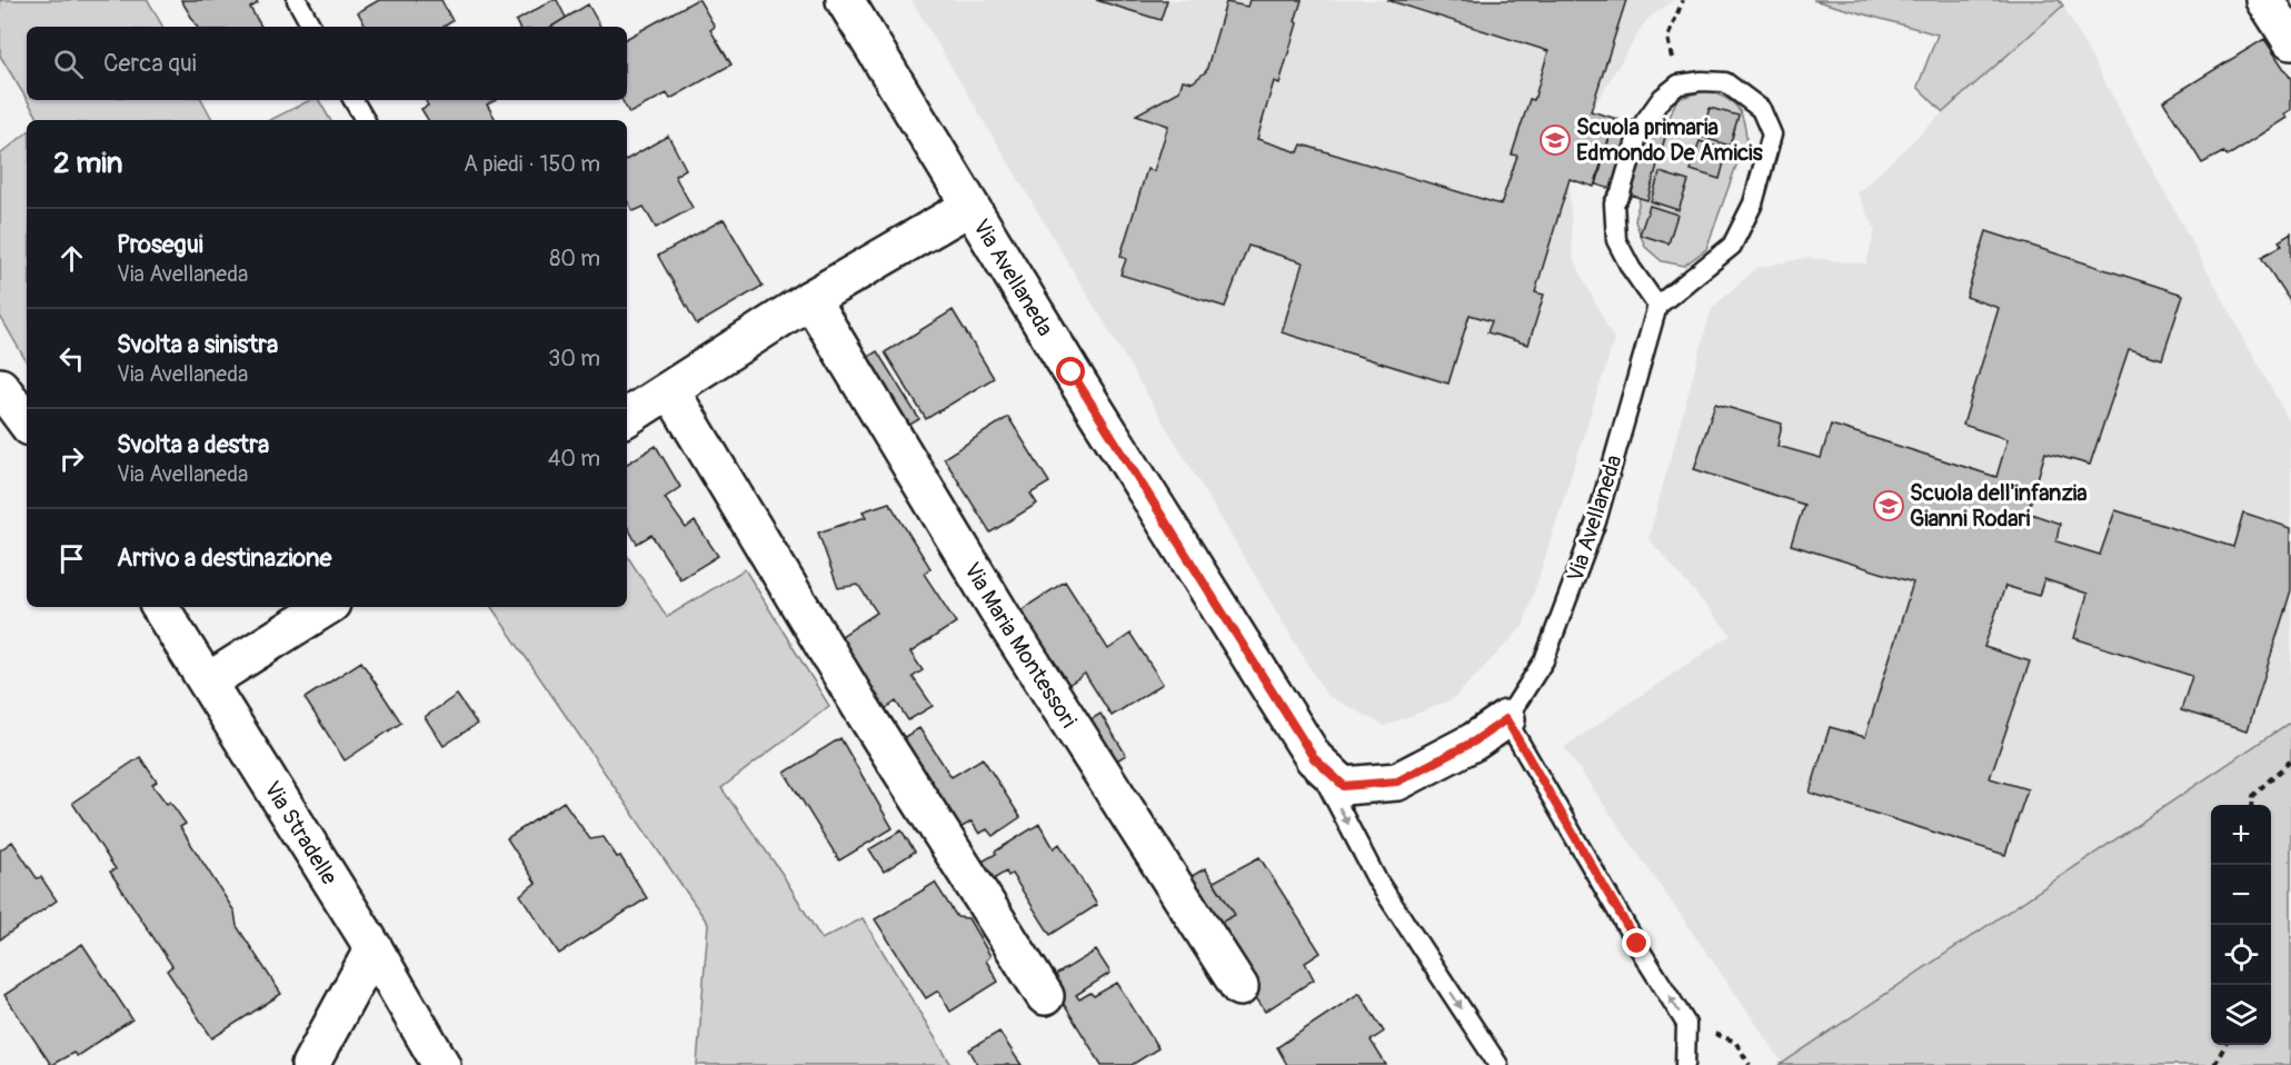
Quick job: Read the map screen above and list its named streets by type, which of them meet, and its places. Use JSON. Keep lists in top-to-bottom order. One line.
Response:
{"streets":{"street":["Via Avellaneda","Via Maria Montessori","Via Stradelle"]},"places":{"school or university":["Scuola primaria Edmondo De Amicis","Scuola dell'infanzia Gianni Rodari"]},"page":{"search":"Cerca qui","heading":["2 min","A piedi · 150 m"],"list":[["Prosegui","Via Avellaneda","80 m"],["Svolta a sinistra","Via Avellaneda","30 m"],["Svolta a destra","Via Avellaneda","40 m"],"Arrivo a destinazione"],"map_buttons":["+","−"]}}
